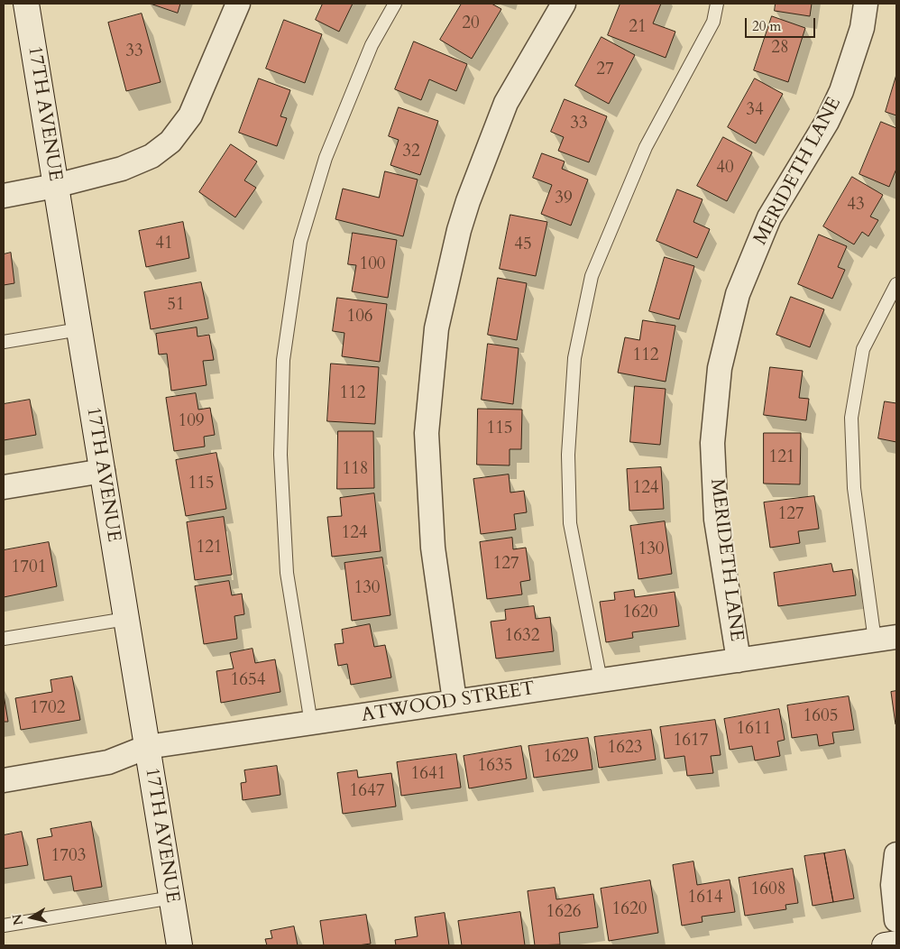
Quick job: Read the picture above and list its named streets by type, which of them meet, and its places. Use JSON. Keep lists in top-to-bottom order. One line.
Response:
{"streets":{"main road":["17TH AVENUE"],"street":["MERIDETH LANE","ATWOOD STREET"]},"crossings":[["17TH AVENUE","ATWOOD STREET"],["MERIDETH LANE","ATWOOD STREET"]],"house_numbers":["20","21","28","33","27","34","33","32","40","39","43","41","45","100","51","106","112","112","109","115","121","118","115","124","127","124","121","130","127","1701","130","1620","1632","1654","1702","1605","1611","1617","1623","1629","1635","1641","1647","1703","1608","1614","1620","1626"],"scale_bar":"20 m","north":"left"}
